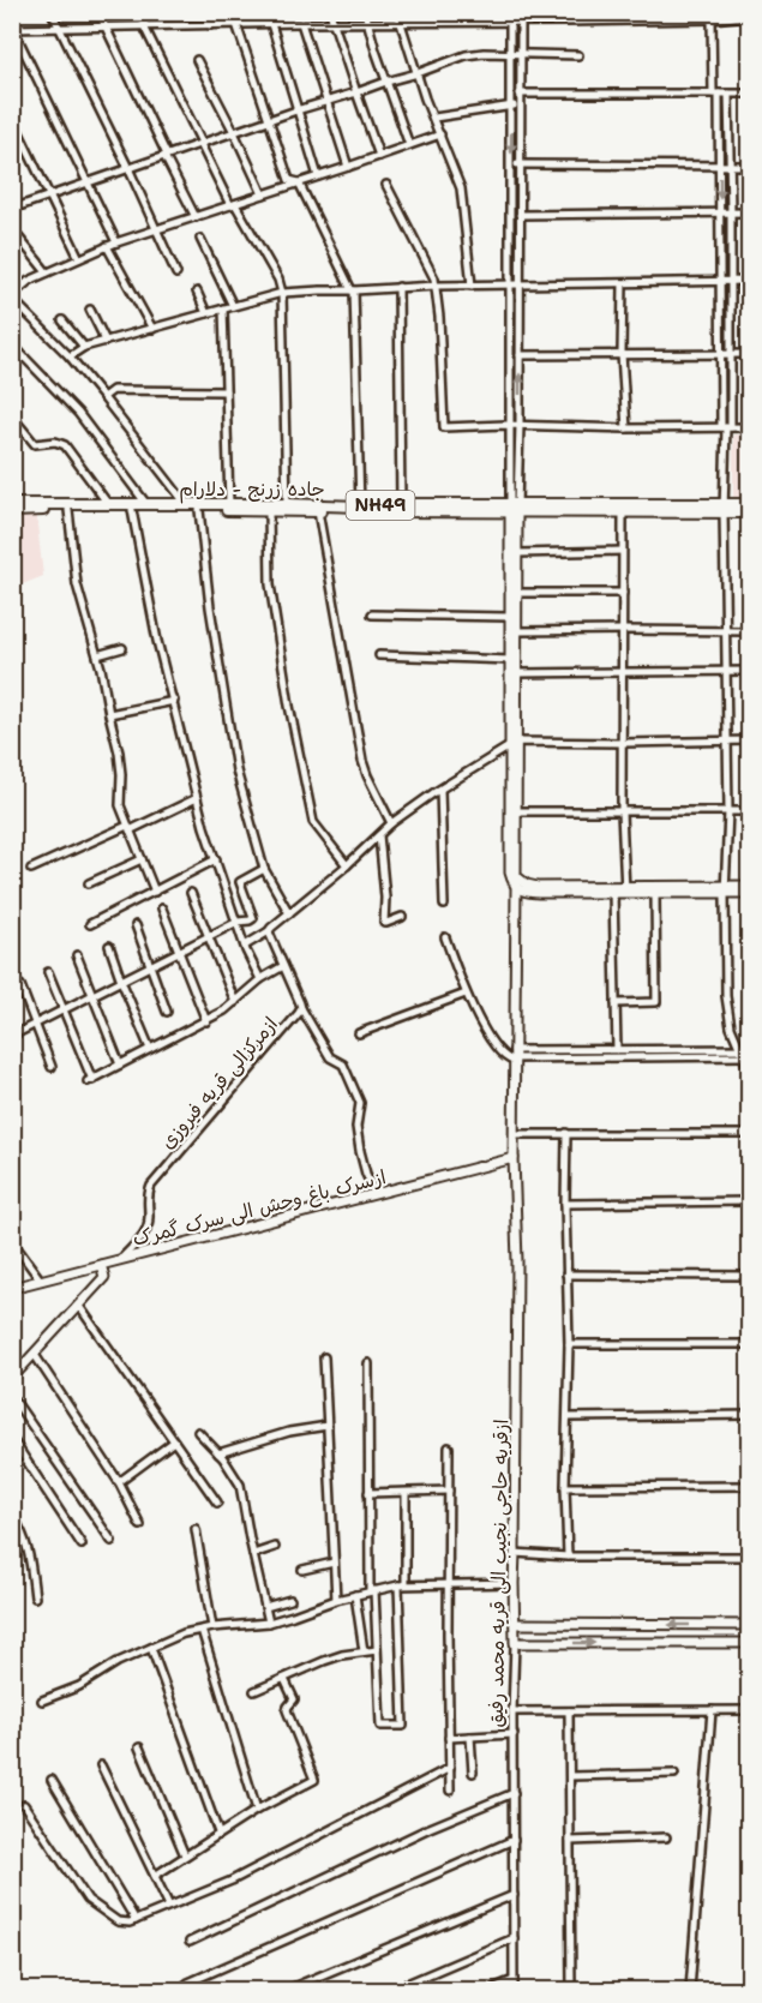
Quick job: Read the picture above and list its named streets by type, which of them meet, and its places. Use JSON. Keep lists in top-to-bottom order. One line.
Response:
{"streets":{"highway":["جاده زرنج - دلارام","NH49"],"main road":["ازسرک باغ وحش الی سرک گمرک","ازقریه حاجی نجیب الی قریه محمد رفیق"],"street":["ازمرکزالی قریه فیروزی"]},"crossings":[["ازمرکزالی قریه فیروزی","ازسرک باغ وحش الی سرک گمرک"],["ازسرک باغ وحش الی سرک گمرک","ازقریه حاجی نجیب الی قریه محمد رفیق"]]}
